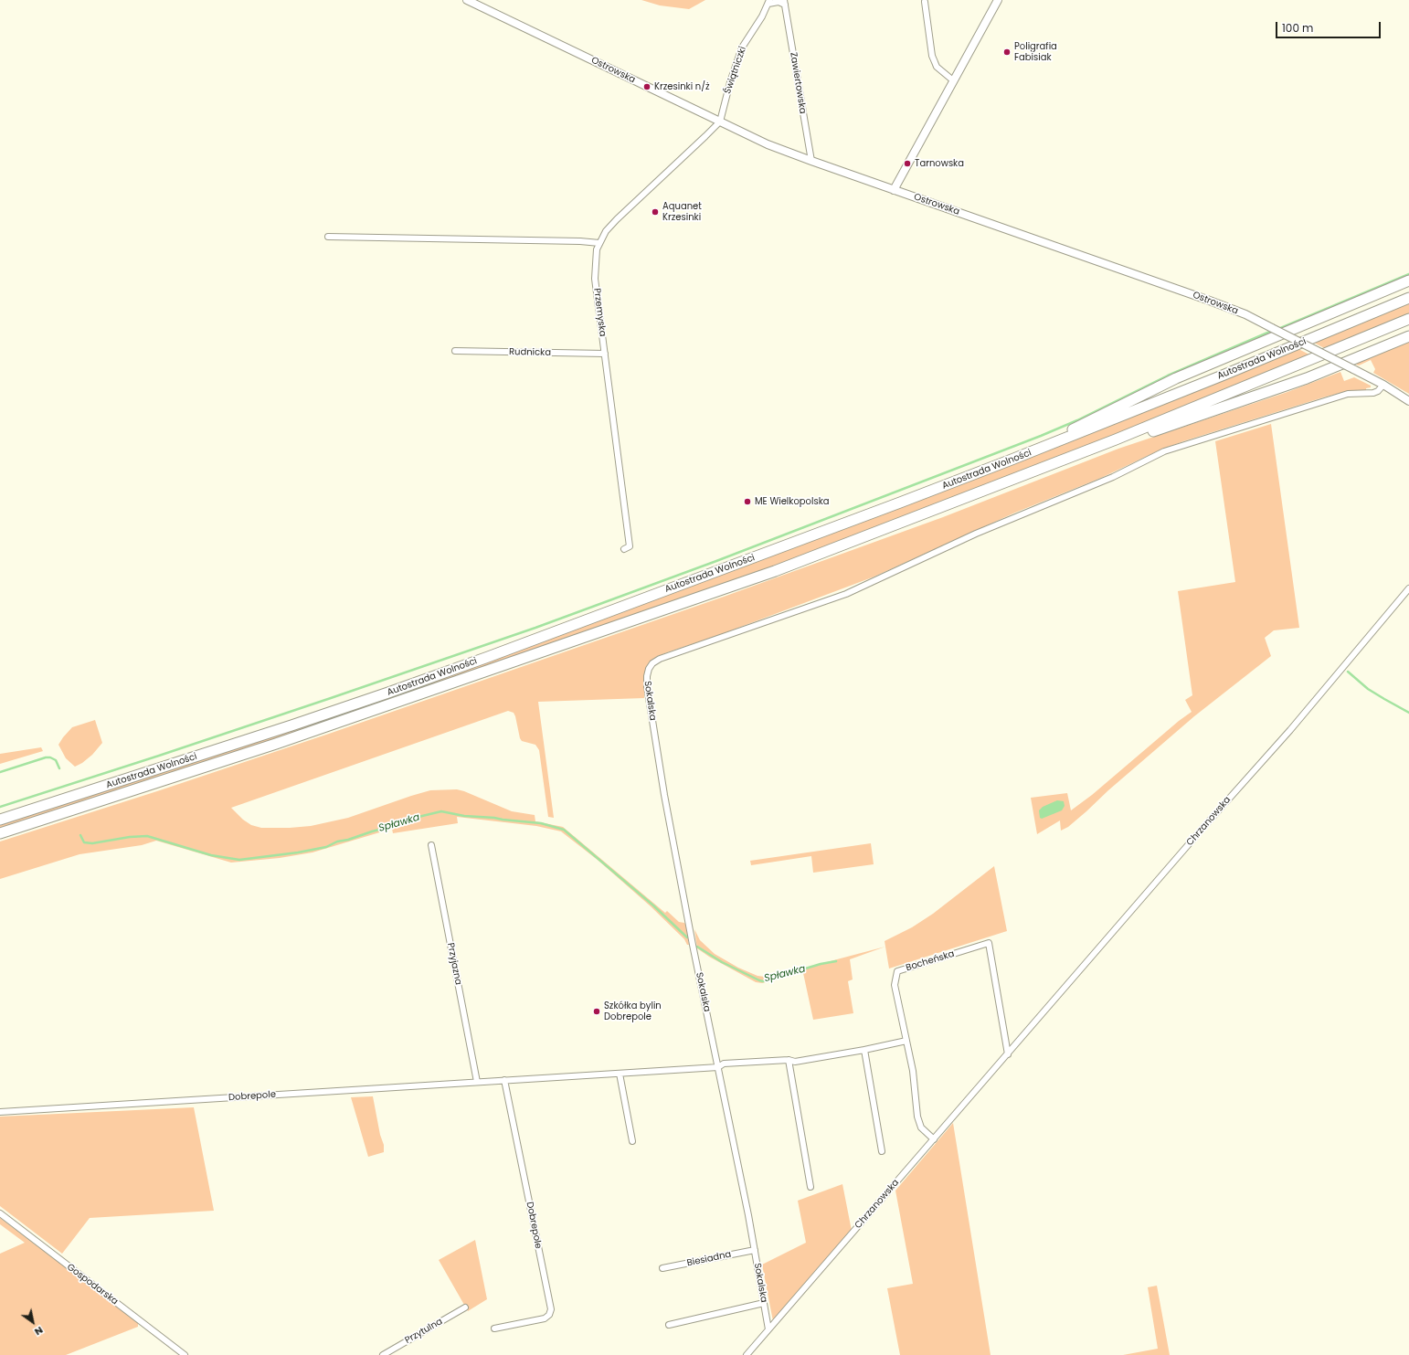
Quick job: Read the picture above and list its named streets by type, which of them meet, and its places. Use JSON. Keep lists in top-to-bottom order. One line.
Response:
{"streets":{"highway":["Autostrada Wolności"],"street":["Ostrowska","Świątniczki","Zawiertowska","Przemyska","Rudnicka","Sokalska","Chrzanowska","Bocheńska","Przyjazna","Dobrepole","Biesiadna","Gospodarska","Przytulna"]},"crossings":[["Ostrowska","Świątniczki"],["Ostrowska","Zawiertowska"],["Ostrowska","Przemyska"],["Ostrowska","Sokalska"],["Świątniczki","Zawiertowska"],["Świątniczki","Przemyska"],["Przemyska","Rudnicka"],["Sokalska","Chrzanowska"],["Sokalska","Dobrepole"],["Sokalska","Biesiadna"],["Chrzanowska","Bocheńska"],["Przyjazna","Dobrepole"]],"water":["Spławka"],"places":["Poligrafia Fabisiak","Krzesinki n/ż","Tarnowska","Aquanet Krzesinki","ME Wielkopolska","Szkółka bylin Dobrepole"],"scale_bar":"100 m","north":"bottom right"}
